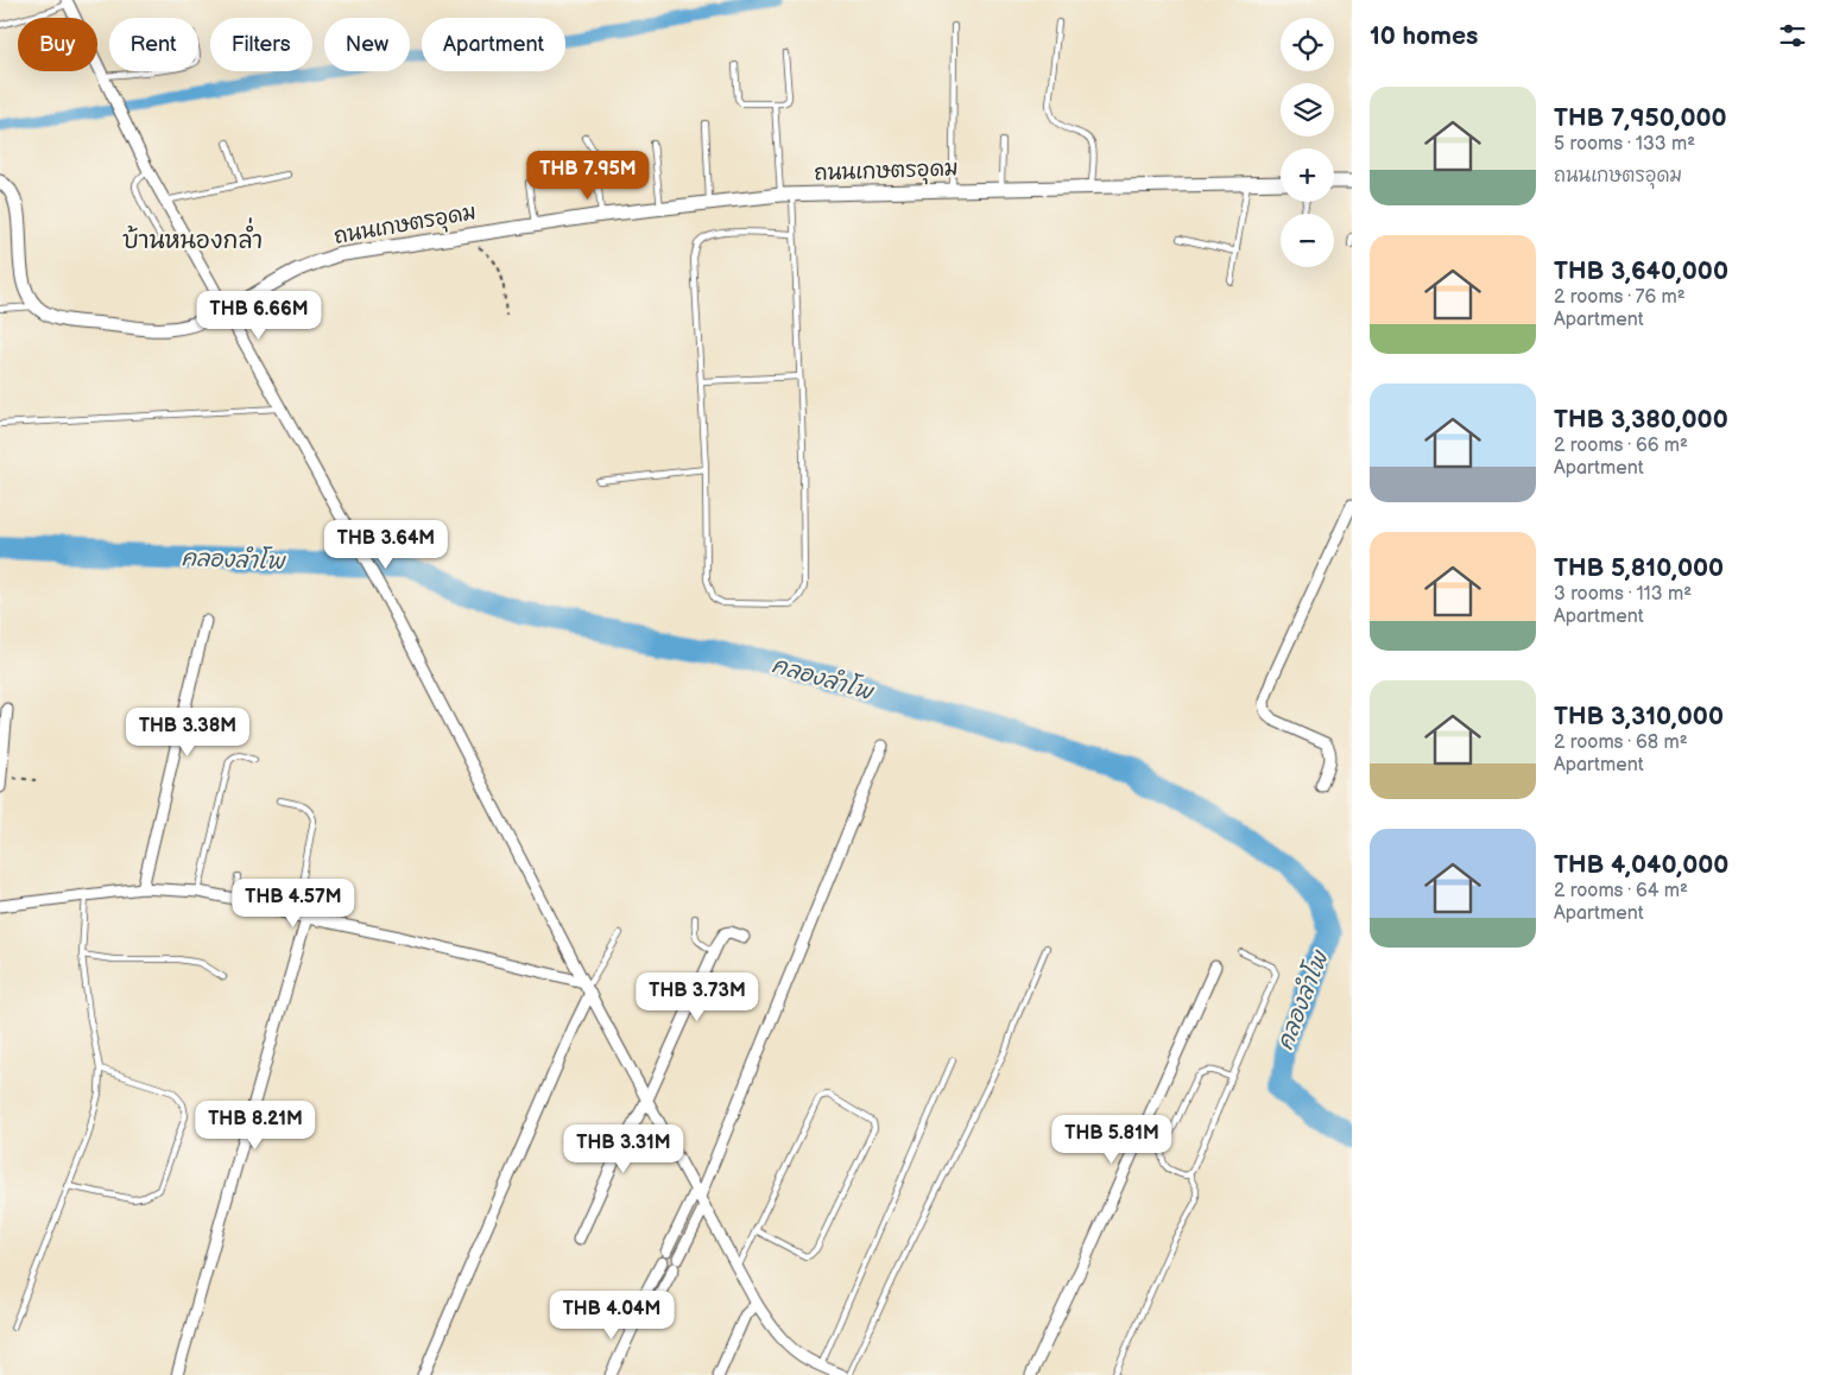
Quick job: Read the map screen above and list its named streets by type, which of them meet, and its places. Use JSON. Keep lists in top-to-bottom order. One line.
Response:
{"streets":{"street":["ถนนเกษตรอุดม"]},"districts":["บ้านหนองกล่ำ"],"water":["คลองลำโพ"],"page":{"heading":"10 homes","map_buttons":["+","−"],"chip":["Buy","Rent","Filters","New","Apartment"],"list":[{"name":"THB 7,950,000","note":"5 rooms · 133 m² · ถนนเกษตรอุดม"},{"name":"THB 3,640,000","note":"2 rooms · 76 m² · Apartment"},{"name":"THB 3,380,000","note":"2 rooms · 66 m² · Apartment"},{"name":"THB 5,810,000","note":"3 rooms · 113 m² · Apartment"},{"name":"THB 3,310,000","note":"2 rooms · 68 m² · Apartment"},{"name":"THB 4,040,000","note":"2 rooms · 64 m² · Apartment"}],"price":["THB 7.95M","THB 6.66M","THB 3.64M","THB 3.38M","THB 4.57M","THB 3.73M","THB 8.21M","THB 5.81M","THB 3.31M","THB 4.04M"]}}
